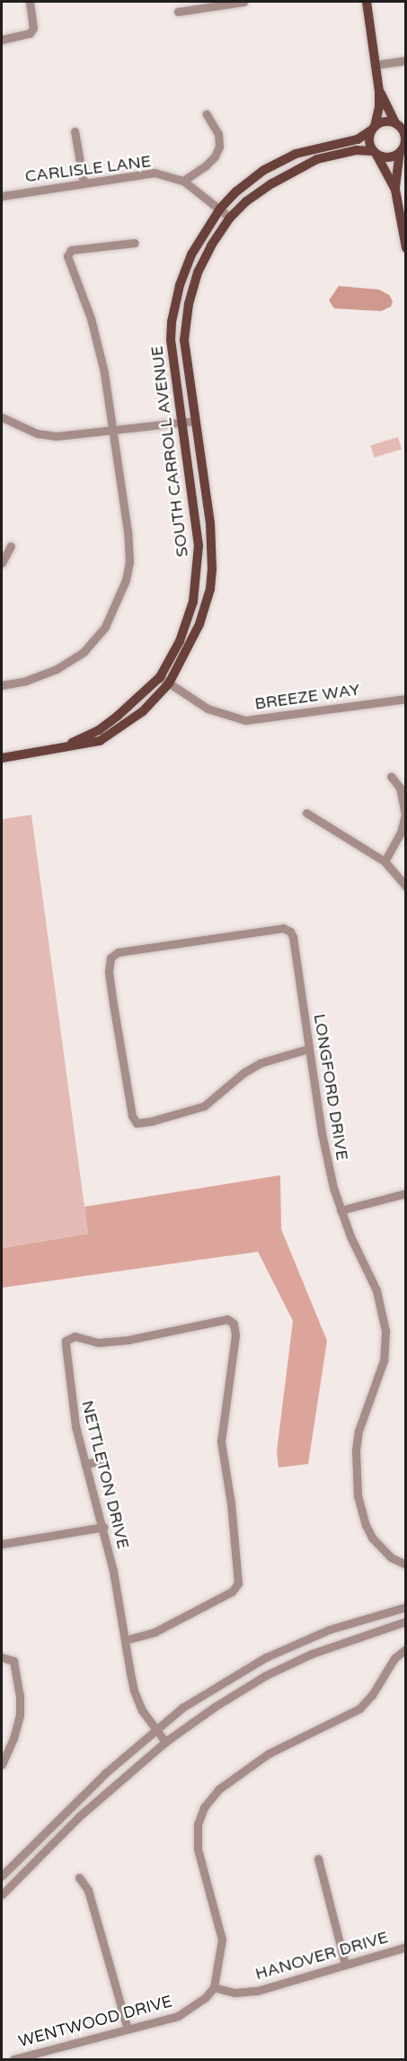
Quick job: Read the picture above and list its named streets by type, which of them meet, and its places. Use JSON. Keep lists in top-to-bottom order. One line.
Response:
{"streets":{"main road":["SOUTH CARROLL AVENUE"],"street":["CARLISLE LANE","BREEZE WAY","LONGFORD DRIVE","NETTLETON DRIVE","HANOVER DRIVE","WENTWOOD DRIVE"]},"crossings":[["CARLISLE LANE","SOUTH CARROLL AVENUE"],["SOUTH CARROLL AVENUE","BREEZE WAY"],["HANOVER DRIVE","WENTWOOD DRIVE"]]}
